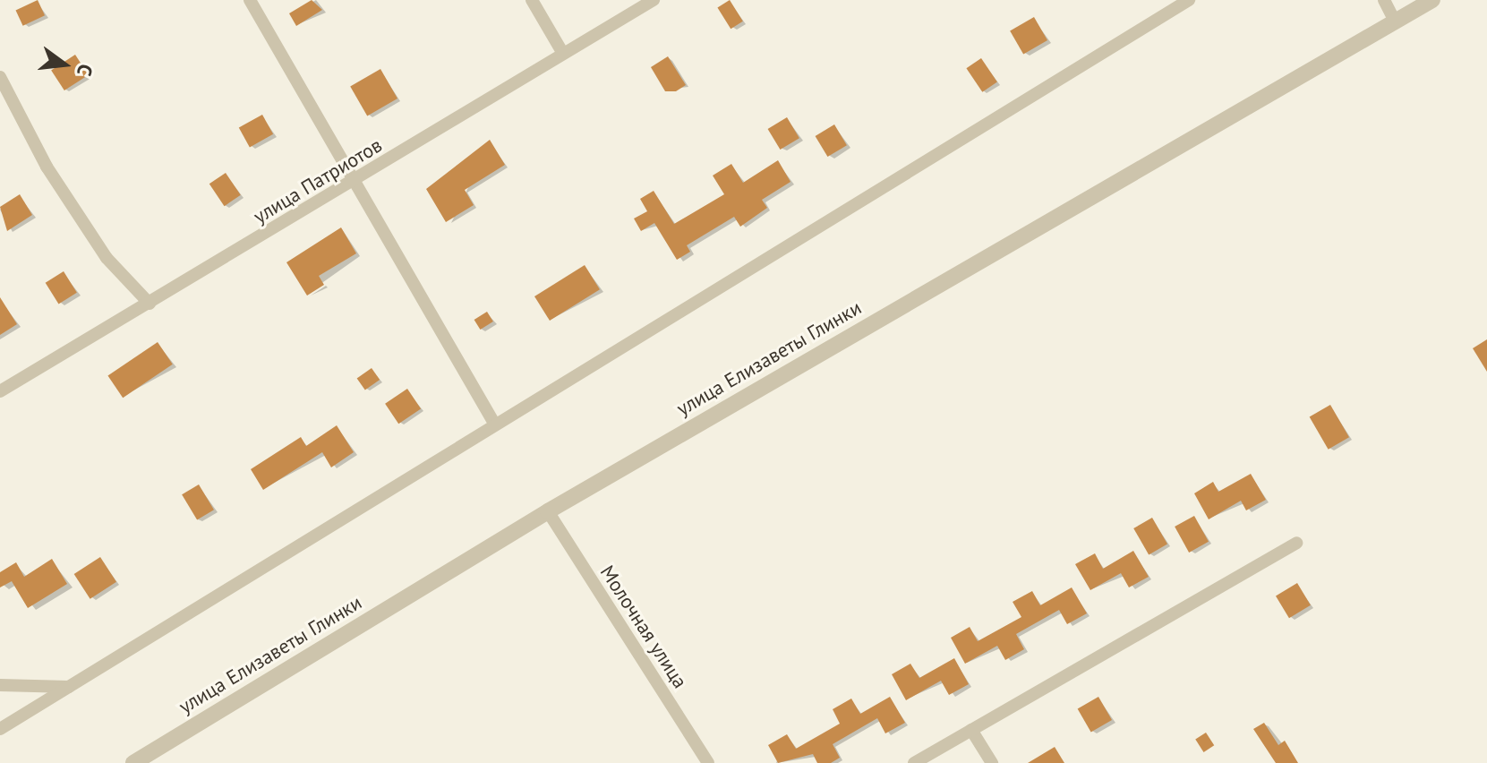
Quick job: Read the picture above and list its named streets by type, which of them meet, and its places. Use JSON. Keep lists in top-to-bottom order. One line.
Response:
{"streets":{"street":["улица Патриотов","улица Елизаветы Глинки","Молочная улица"]},"crossings":[["улица Елизаветы Глинки","Молочная улица"]],"north":"right"}
